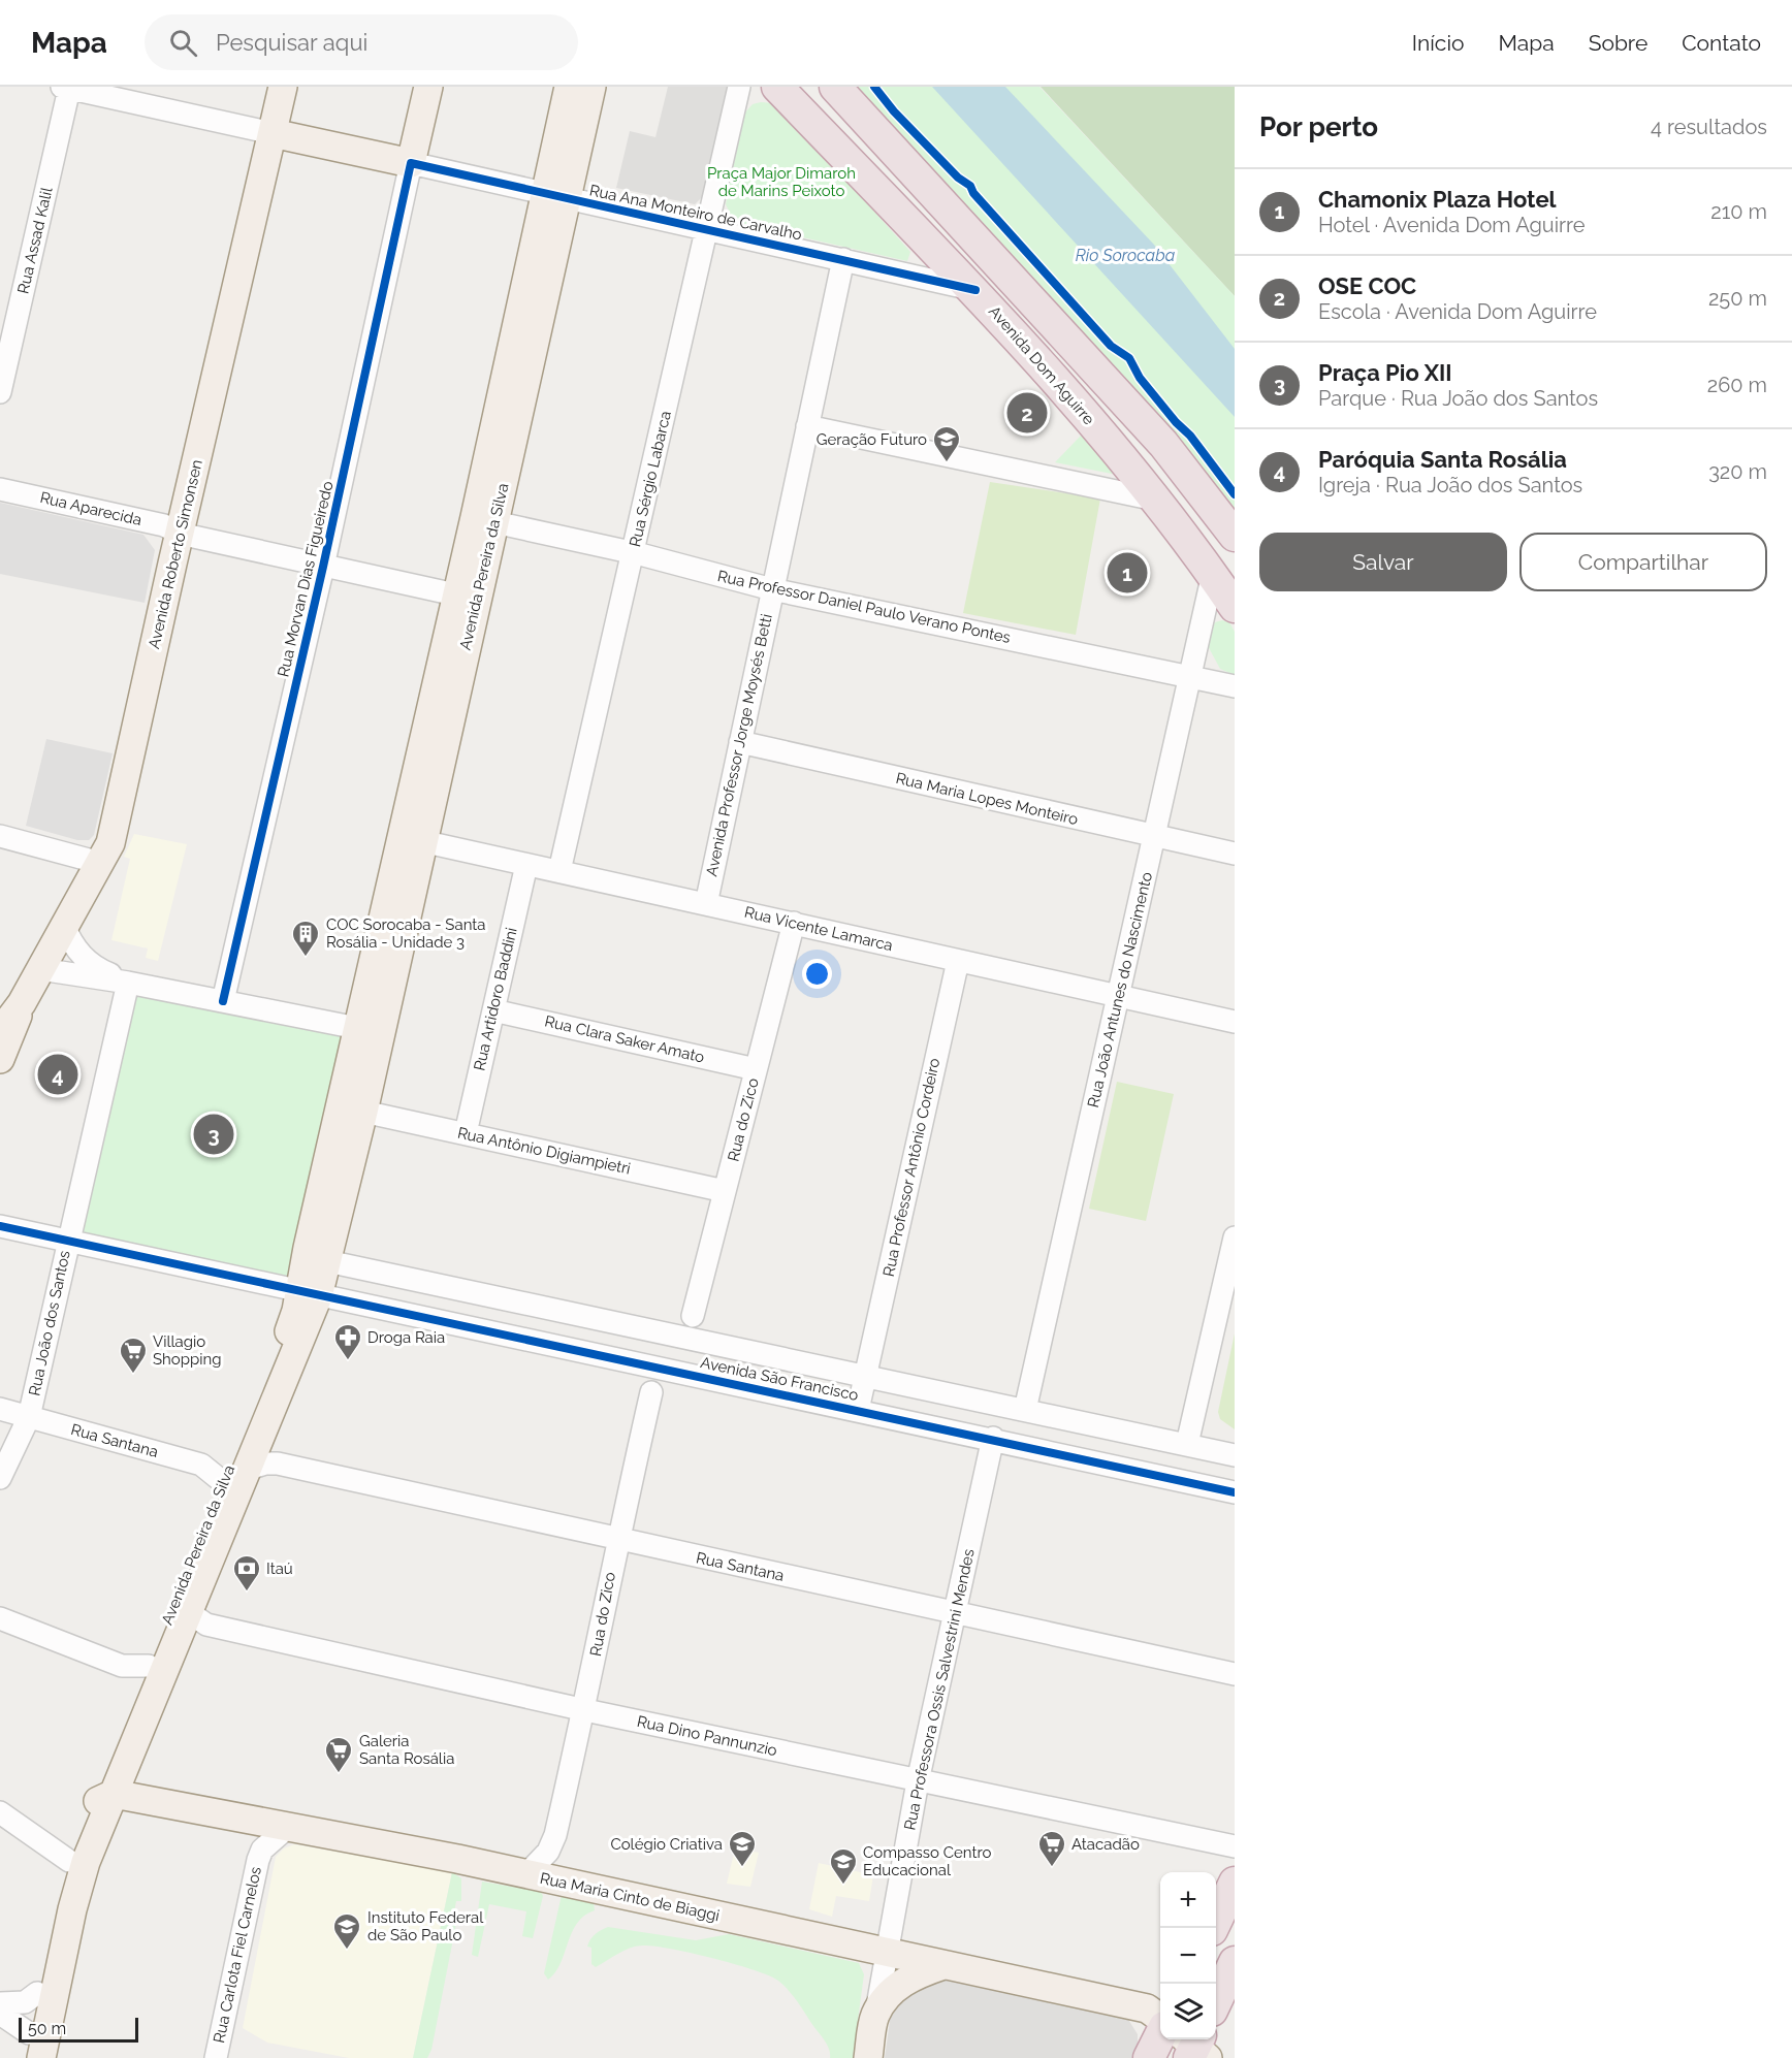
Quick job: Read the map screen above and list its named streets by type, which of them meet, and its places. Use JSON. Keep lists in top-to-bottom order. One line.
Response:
{"streets":{"highway":["Avenida Dom Aguirre"],"main road":["Rua Ana Monteiro de Carvalho","Avenida Roberto Simonsen","Avenida Pereira da Silva","Rua Morvan Dias Figueiredo","Rua Professora Ossis Salvestrini Mendes","Rua Maria Cinto de Biaggi"],"street":["Rua Assad Kalil","Rua Sérgio Labarca","Rua Aparecida","Rua Professor Daniel Paulo Verano Pontes","Avenida Professor Jorge Moysés Betti","Rua Maria Lopes Monteiro","Rua Vicente Lamarca","Rua João Antunes do Nascimento","Rua Artidoro Baddini","Rua Clara Saker Amato","Rua do Zico","Rua Antônio Digiampietri","Rua Professor Antônio Cordeiro","Rua João dos Santos","Avenida São Francisco","Rua Santana","Rua Dino Pannunzio","Rua Carlota Fiel Carnelos"]},"crossings":[["Rua Ana Monteiro de Carvalho","Rua Assad Kalil"],["Rua Ana Monteiro de Carvalho","Avenida Dom Aguirre"],["Rua Ana Monteiro de Carvalho","Rua Sérgio Labarca"],["Rua Ana Monteiro de Carvalho","Avenida Roberto Simonsen"],["Rua Ana Monteiro de Carvalho","Avenida Pereira da Silva"],["Rua Ana Monteiro de Carvalho","Rua Morvan Dias Figueiredo"],["Rua Ana Monteiro de Carvalho","Avenida Professor Jorge Moysés Betti"],["Avenida Dom Aguirre","Rua João Antunes do Nascimento"],["Rua Sérgio Labarca","Rua Professor Daniel Paulo Verano Pontes"],["Rua Sérgio Labarca","Rua Vicente Lamarca"],["Rua Aparecida","Avenida Roberto Simonsen"],["Rua Aparecida","Avenida Pereira da Silva"],["Rua Aparecida","Rua Morvan Dias Figueiredo"],["Avenida Pereira da Silva","Rua Professor Daniel Paulo Verano Pontes"],["Avenida Pereira da Silva","Rua Vicente Lamarca"],["Avenida Pereira da Silva","Rua Antônio Digiampietri"],["Avenida Pereira da Silva","Avenida São Francisco"],["Avenida Pereira da Silva","Rua Santana"],["Avenida Pereira da Silva","Rua Dino Pannunzio"],["Avenida Pereira da Silva","Rua Maria Cinto de Biaggi"],["Rua Professor Daniel Paulo Verano Pontes","Avenida Professor Jorge Moysés Betti"],["Rua Professor Daniel Paulo Verano Pontes","Rua João Antunes do Nascimento"],["Avenida Professor Jorge Moysés Betti","Rua Maria Lopes Monteiro"],["Avenida Professor Jorge Moysés Betti","Rua Vicente Lamarca"],["Rua Maria Lopes Monteiro","Rua João Antunes do Nascimento"],["Rua Vicente Lamarca","Rua João Antunes do Nascimento"],["Rua Vicente Lamarca","Rua Artidoro Baddini"],["Rua Vicente Lamarca","Rua do Zico"],["Rua Vicente Lamarca","Rua Professor Antônio Cordeiro"],["Rua João Antunes do Nascimento","Avenida São Francisco"],["Rua Artidoro Baddini","Rua Clara Saker Amato"],["Rua Artidoro Baddini","Rua Antônio Digiampietri"],["Rua Clara Saker Amato","Rua do Zico"],["Rua do Zico","Rua Antônio Digiampietri"],["Rua do Zico","Avenida São Francisco"],["Rua do Zico","Rua Santana"],["Rua do Zico","Rua Dino Pannunzio"],["Rua do Zico","Rua Maria Cinto de Biaggi"],["Rua Professor Antônio Cordeiro","Avenida São Francisco"],["Rua João dos Santos","Avenida São Francisco"],["Rua João dos Santos","Rua Santana"],["Avenida São Francisco","Rua Professora Ossis Salvestrini Mendes"],["Rua Santana","Rua Professora Ossis Salvestrini Mendes"],["Rua Professora Ossis Salvestrini Mendes","Rua Dino Pannunzio"],["Rua Professora Ossis Salvestrini Mendes","Rua Maria Cinto de Biaggi"],["Rua Maria Cinto de Biaggi","Rua Carlota Fiel Carnelos"]],"water":["Rio Sorocaba"],"parks":["Praça Major Dimaroh de Marins Peixoto"],"places":{"school or university":["Geração Futuro","Colégio Criativa","Compasso Centro Educacional","Instituto Federal de São Paulo"],"building":["COC Sorocaba - Santa Rosália - Unidade 3"],"pharmacy":["Droga Raia"],"supermarket":["Villagio Shopping","Galeria Santa Rosália","Atacadão"],"bank":["Itaú"]},"scale_bar":"50 m","page":{"header":"Mapa","search":"Pesquisar aqui","nav":["Início","Mapa","Sobre","Contato"],"heading":["Por perto","4 resultados"],"list":[{"mark":"1","name":"Chamonix Plaza Hotel","note":"Hotel · Avenida Dom Aguirre","value":"210 m"},{"mark":"2","name":"OSE COC","note":"Escola · Avenida Dom Aguirre","value":"250 m"},{"mark":"3","name":"Praça Pio XII","note":"Parque · Rua João dos Santos","value":"260 m"},{"mark":"4","name":"Paróquia Santa Rosália","note":"Igreja · Rua João dos Santos","value":"320 m"}],"pins":["2","1","4","3"],"buttons":["Salvar","Compartilhar"],"map_buttons":["+","−"],"scale":"50 m"}}
